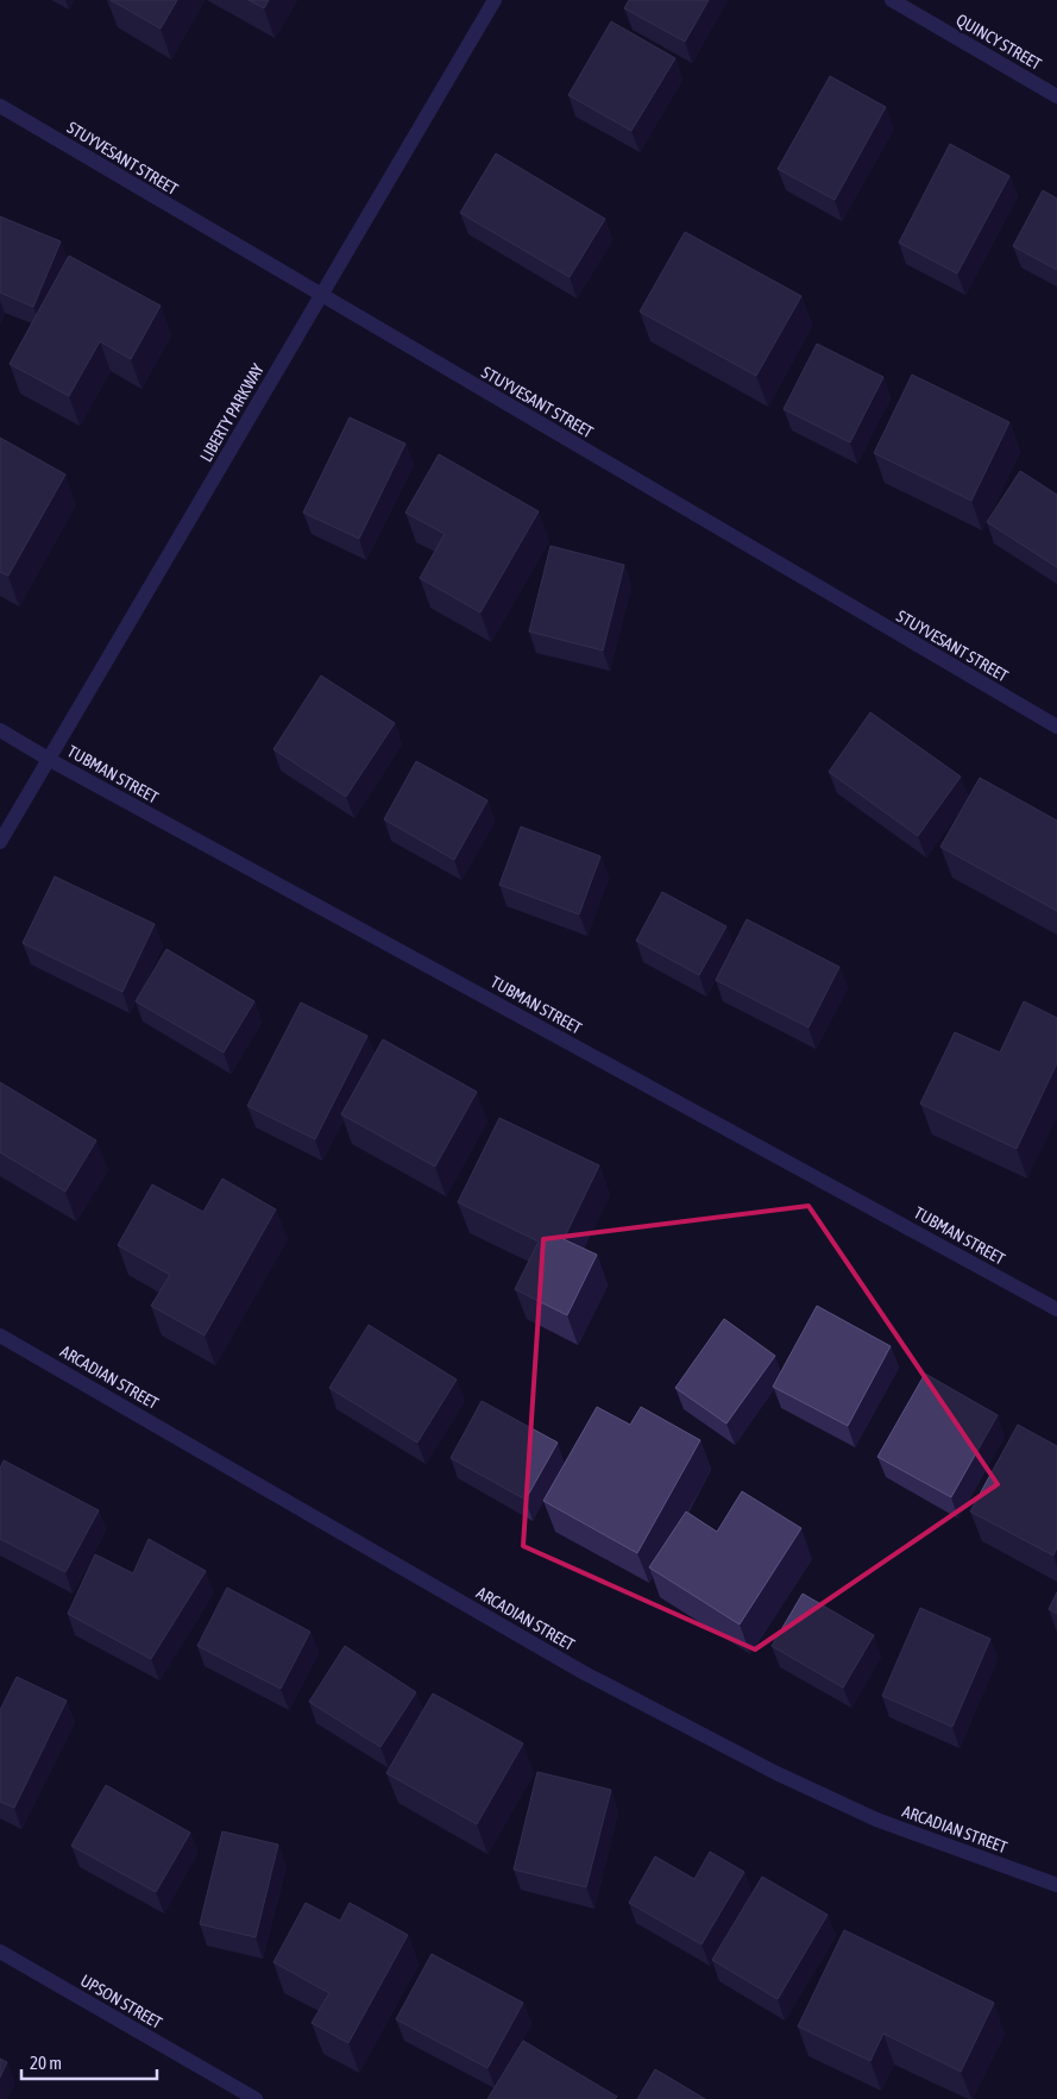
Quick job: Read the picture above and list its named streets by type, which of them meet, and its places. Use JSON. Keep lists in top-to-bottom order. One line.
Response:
{"streets":{"street":["QUINCY STREET","STUYVESANT STREET","LIBERTY PARKWAY","TUBMAN STREET","ARCADIAN STREET","UPSON STREET"]},"crossings":[["STUYVESANT STREET","LIBERTY PARKWAY"],["LIBERTY PARKWAY","TUBMAN STREET"]],"scale_bar":"20 m"}
